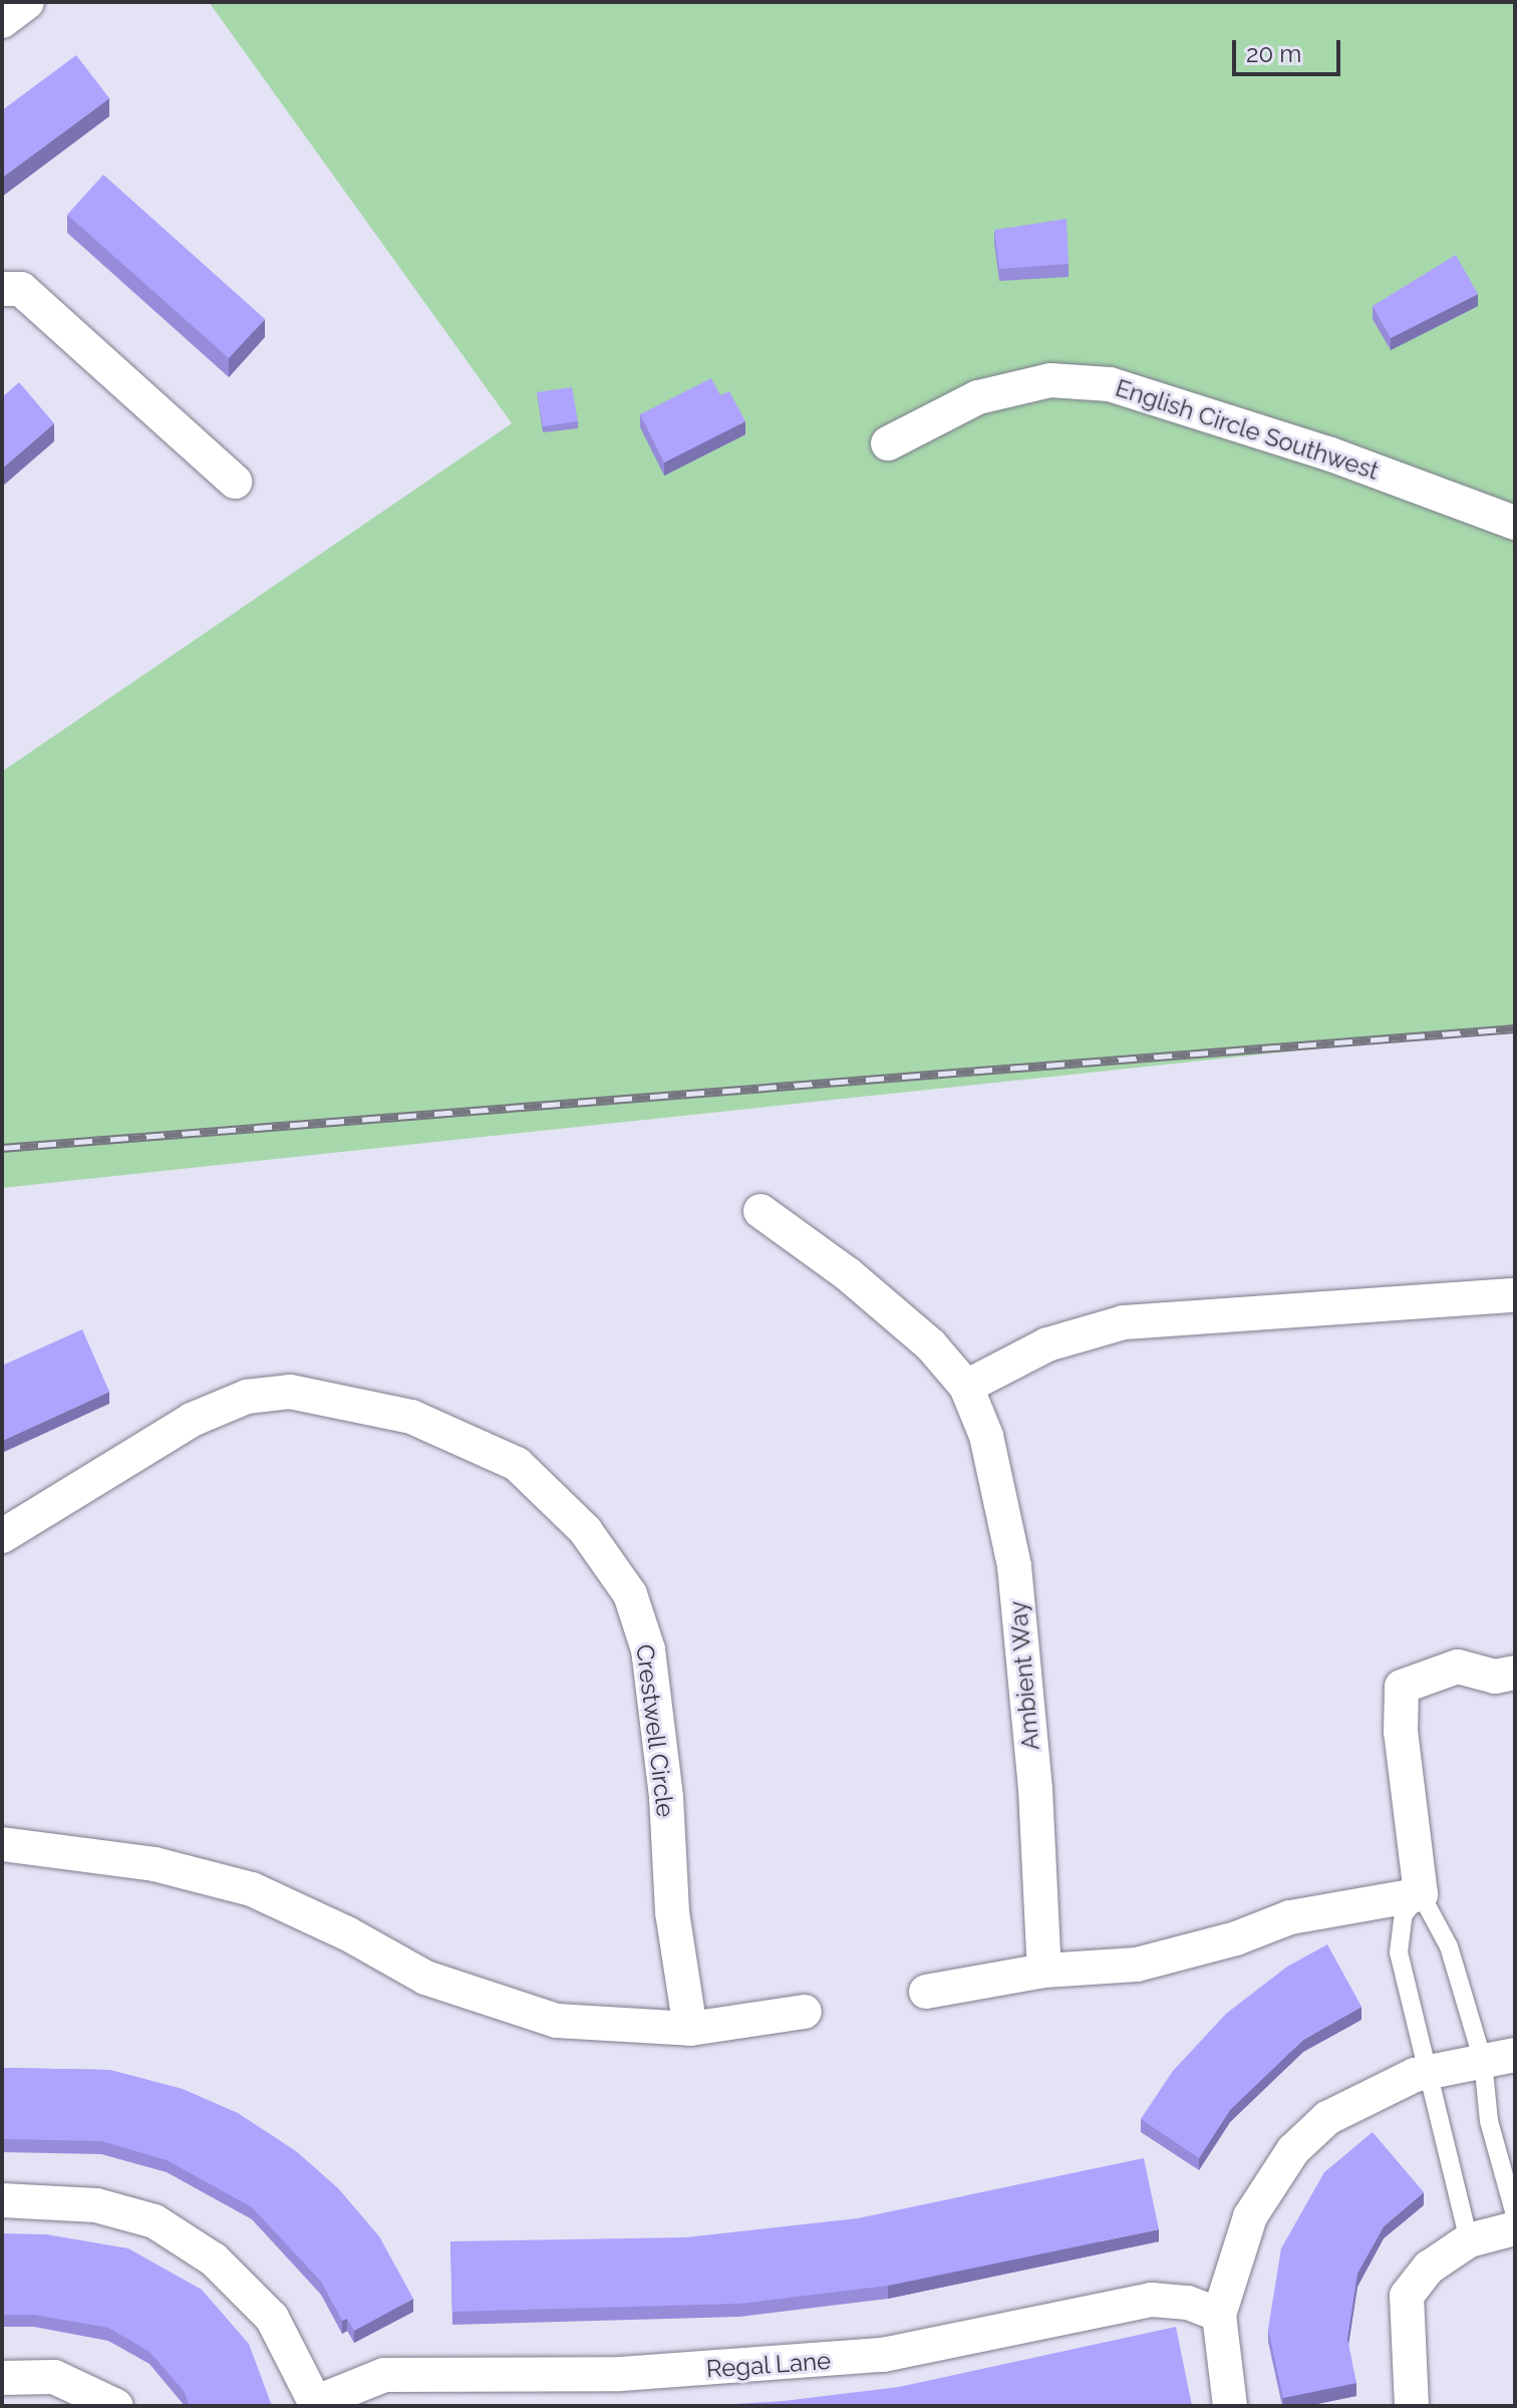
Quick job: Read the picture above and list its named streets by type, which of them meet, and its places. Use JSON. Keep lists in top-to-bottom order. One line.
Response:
{"streets":{"street":["English Circle Southwest","Ambient Way","Crestwell Circle","Regal Lane"]},"scale_bar":"20 m"}
